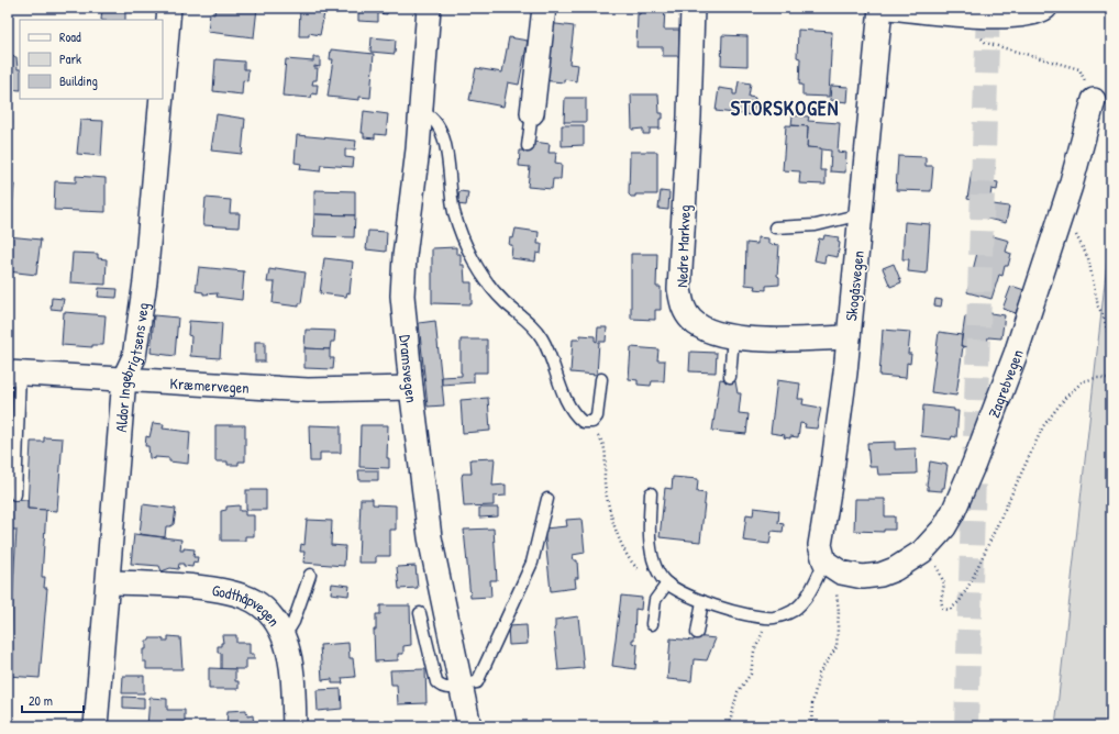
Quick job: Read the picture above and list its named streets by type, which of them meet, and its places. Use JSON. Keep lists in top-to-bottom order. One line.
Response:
{"streets":{"street":["Nedre Markveg","Skogåsvegen","Aldor Ingebrigtsens veg","Dramsvegen","Kræmervegen","Zagrebvegen","Godthåpvegen"]},"crossings":[["Nedre Markveg","Skogåsvegen"],["Skogåsvegen","Zagrebvegen"],["Aldor Ingebrigtsens veg","Kræmervegen"],["Aldor Ingebrigtsens veg","Godthåpvegen"],["Dramsvegen","Kræmervegen"]],"districts":["STORSKOGEN"],"legend":["Road","Park","Building"],"scale_bar":"20 m"}
